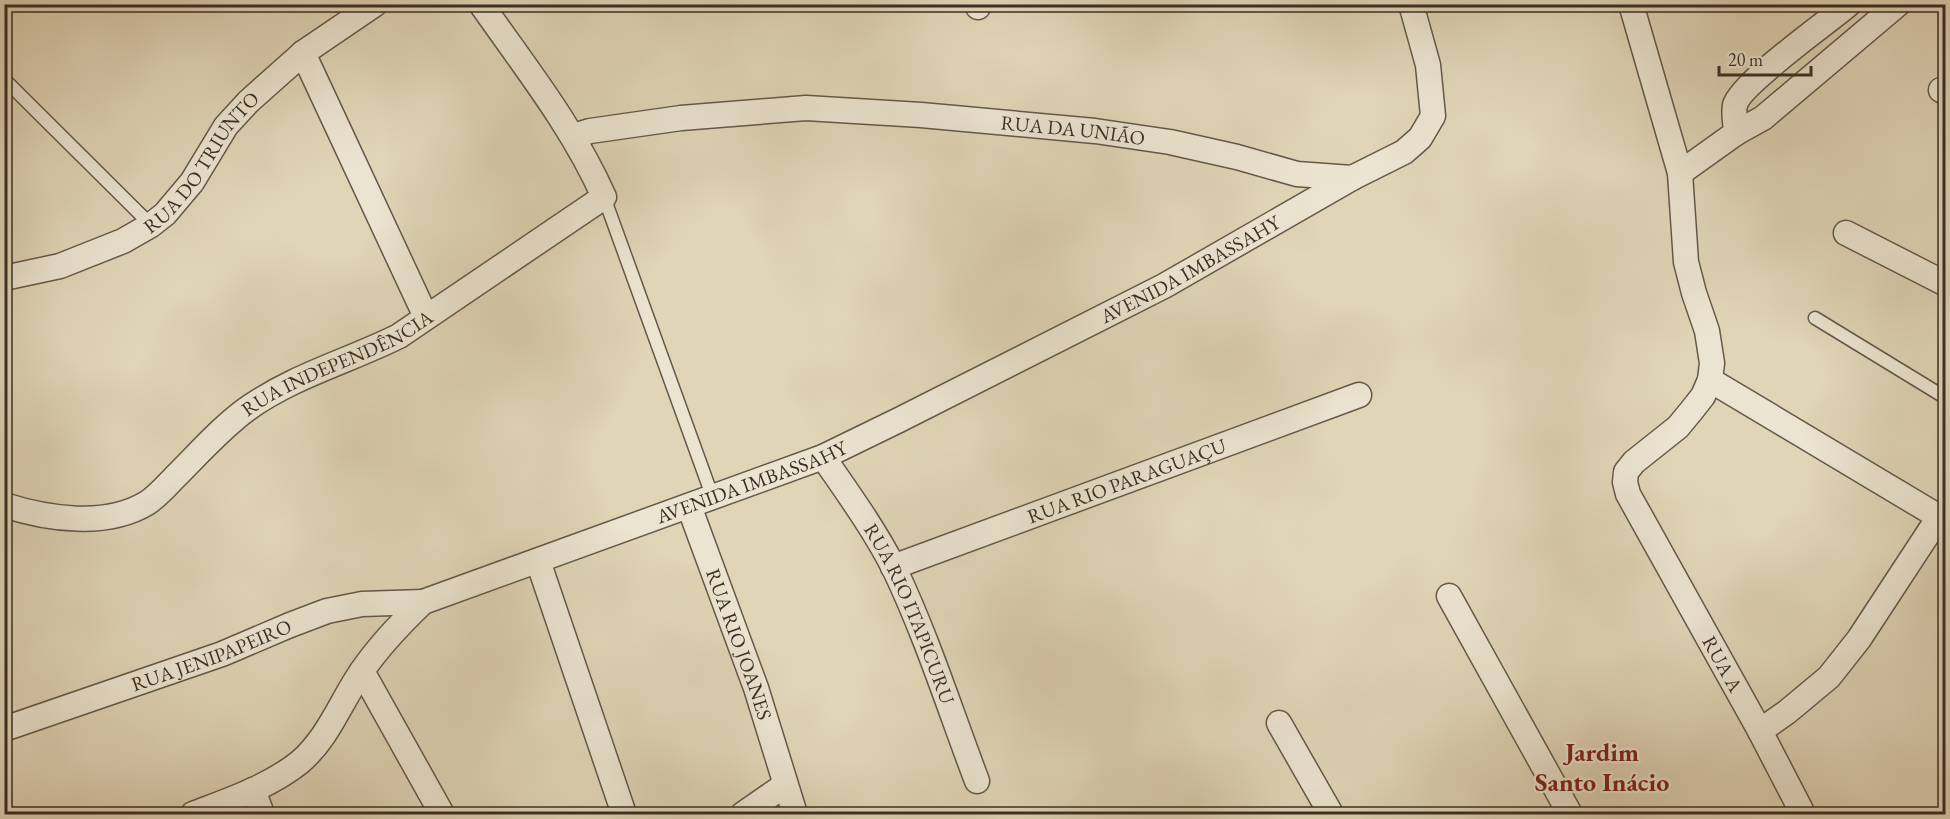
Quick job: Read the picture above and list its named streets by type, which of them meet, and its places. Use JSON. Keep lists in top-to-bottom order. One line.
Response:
{"streets":{"street":["RUA DA UNIÃO","RUA DO TRIUNTO","AVENIDA IMBASSAHY","RUA INDEPENDÊNCIA","RUA RIO PARAGUAÇU","RUA RIO ITAPICURU","RUA RIO JOANES","RUA JENIPAPEIRO","RUA A"]},"crossings":[["RUA DA UNIÃO","AVENIDA IMBASSAHY"],["AVENIDA IMBASSAHY","RUA RIO ITAPICURU"],["AVENIDA IMBASSAHY","RUA RIO JOANES"],["AVENIDA IMBASSAHY","RUA JENIPAPEIRO"],["RUA RIO PARAGUAÇU","RUA RIO ITAPICURU"]],"districts":["Jardim Santo Inácio"],"scale_bar":"20 m"}
